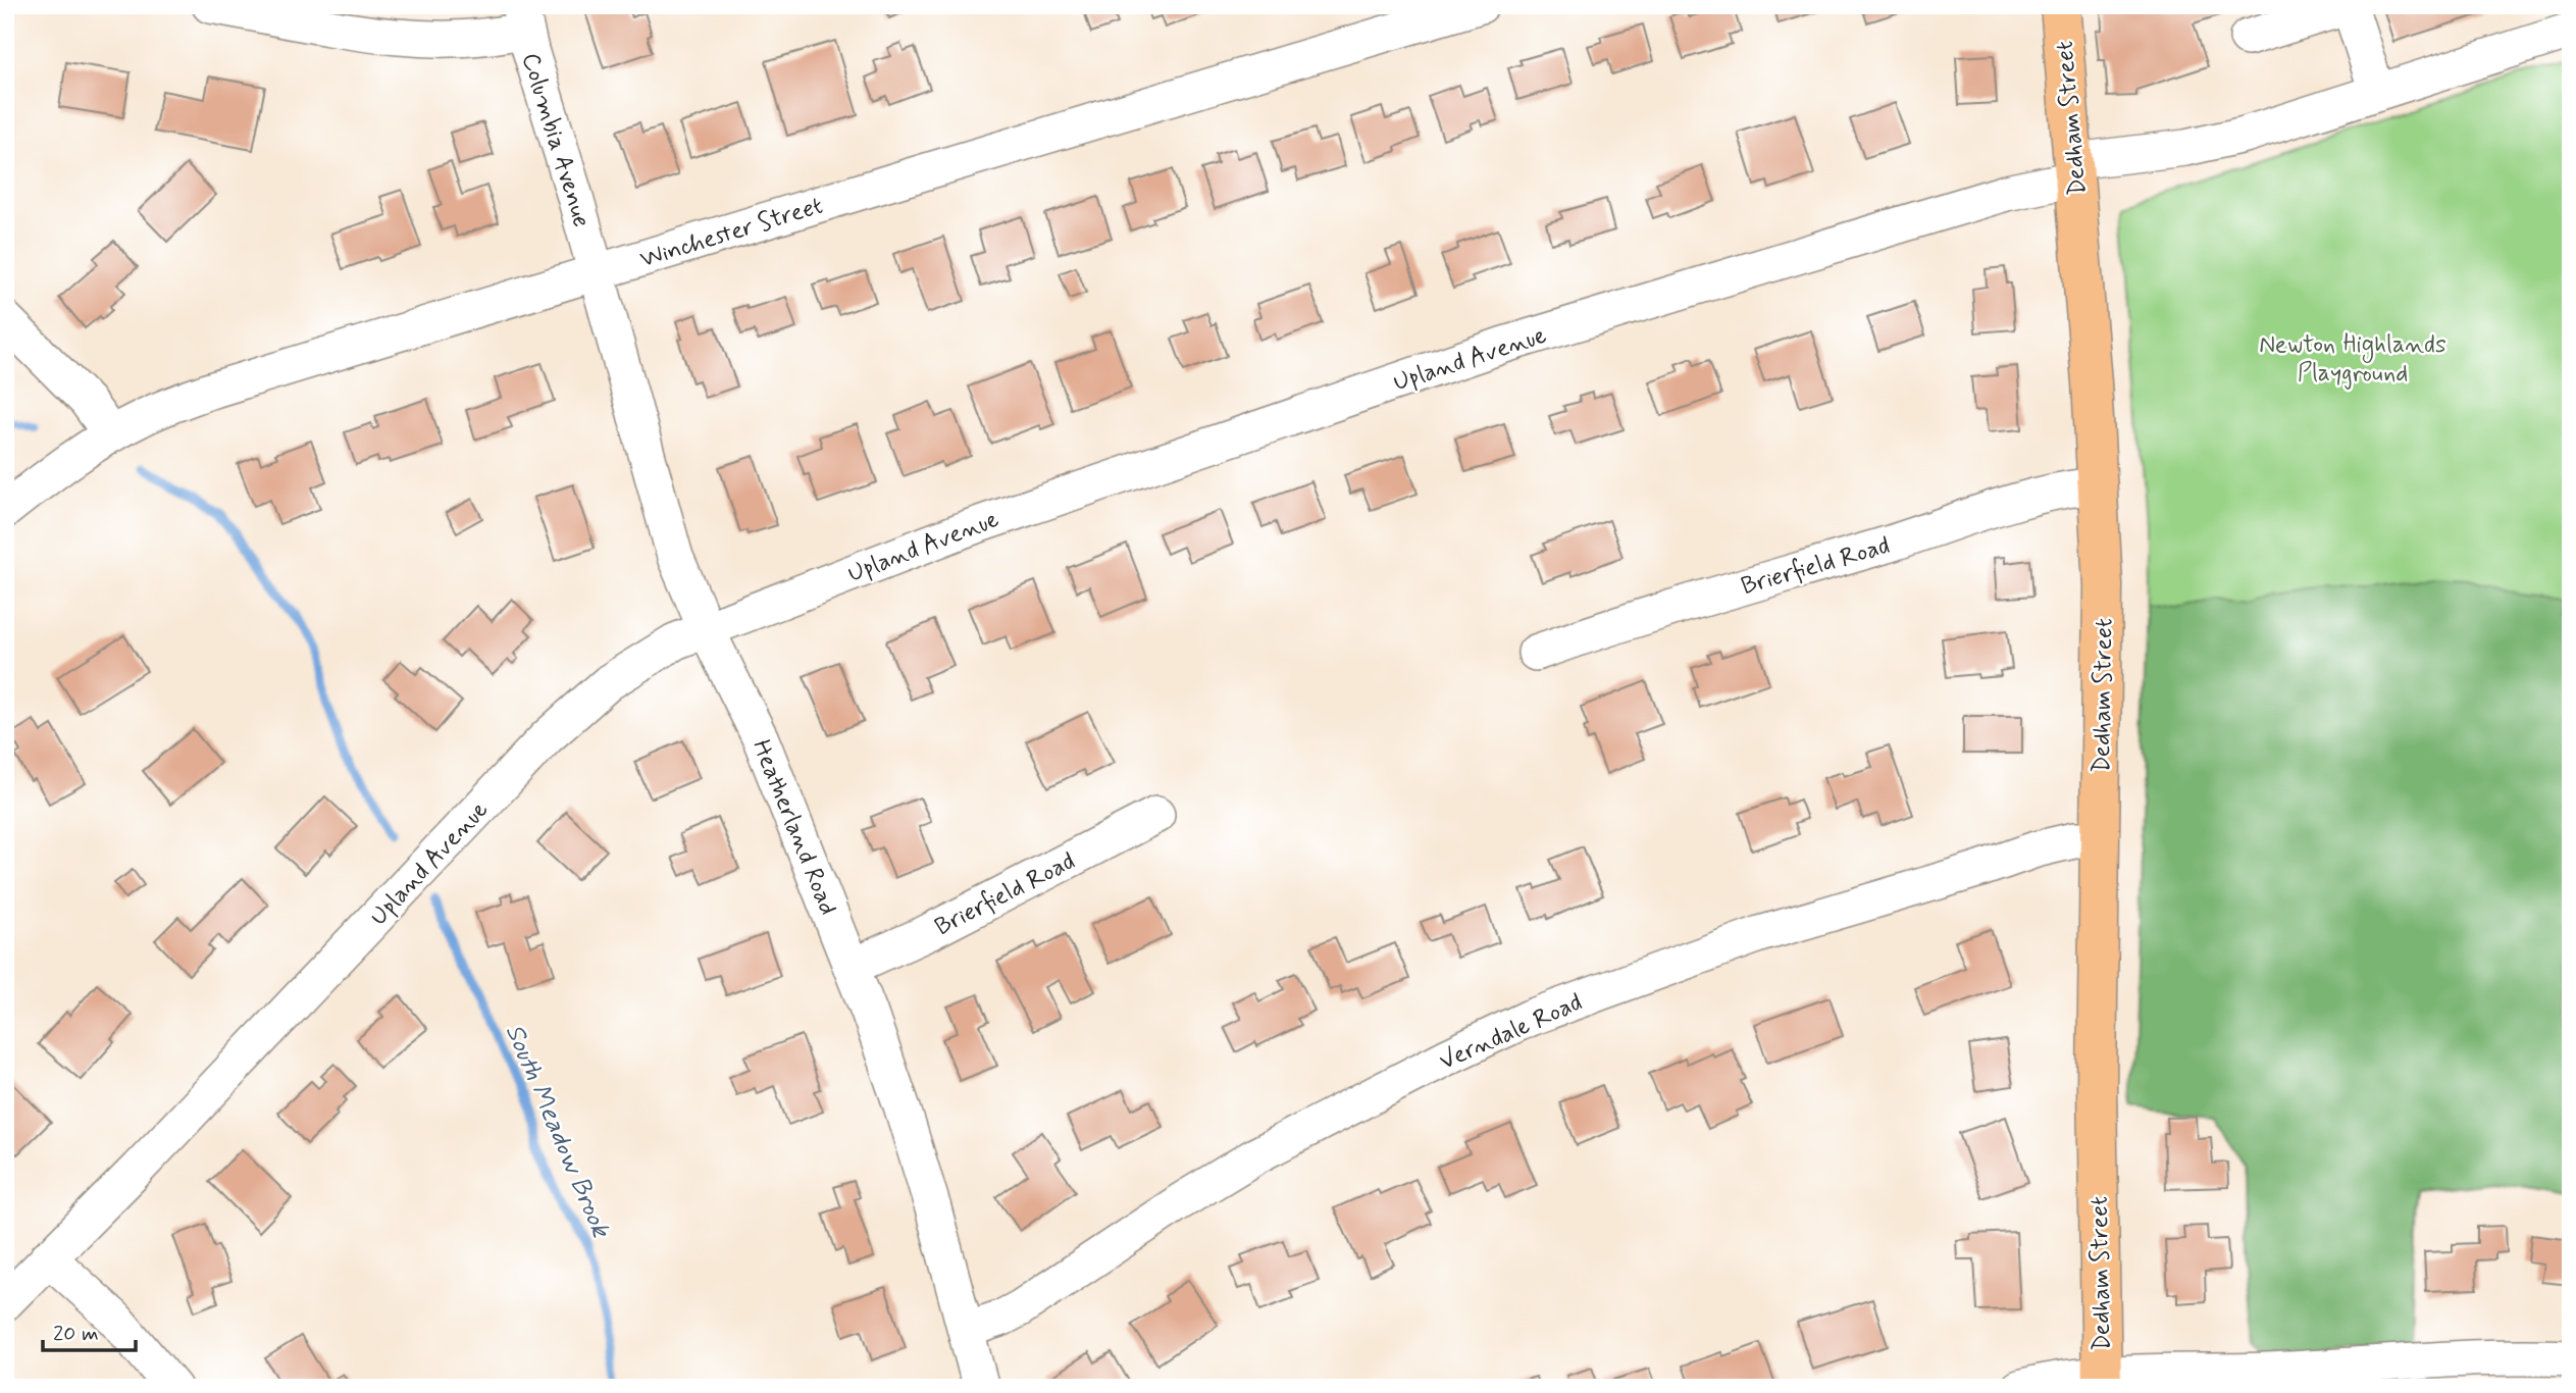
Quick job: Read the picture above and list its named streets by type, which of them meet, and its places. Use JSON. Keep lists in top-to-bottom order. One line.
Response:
{"streets":{"main road":["Dedham Street"],"street":["Columbia Avenue","Winchester Street","Upland Avenue","Brierfield Road","Heatherland Road","Verndale Road"]},"crossings":[["Dedham Street","Upland Avenue"],["Dedham Street","Brierfield Road"],["Dedham Street","Verndale Road"],["Columbia Avenue","Winchester Street"],["Columbia Avenue","Heatherland Road"],["Winchester Street","Heatherland Road"],["Upland Avenue","Heatherland Road"],["Brierfield Road","Heatherland Road"],["Heatherland Road","Verndale Road"]],"water":["South Meadow Brook"],"parks":["Newton Highlands Playground"],"scale_bar":"20 m"}
